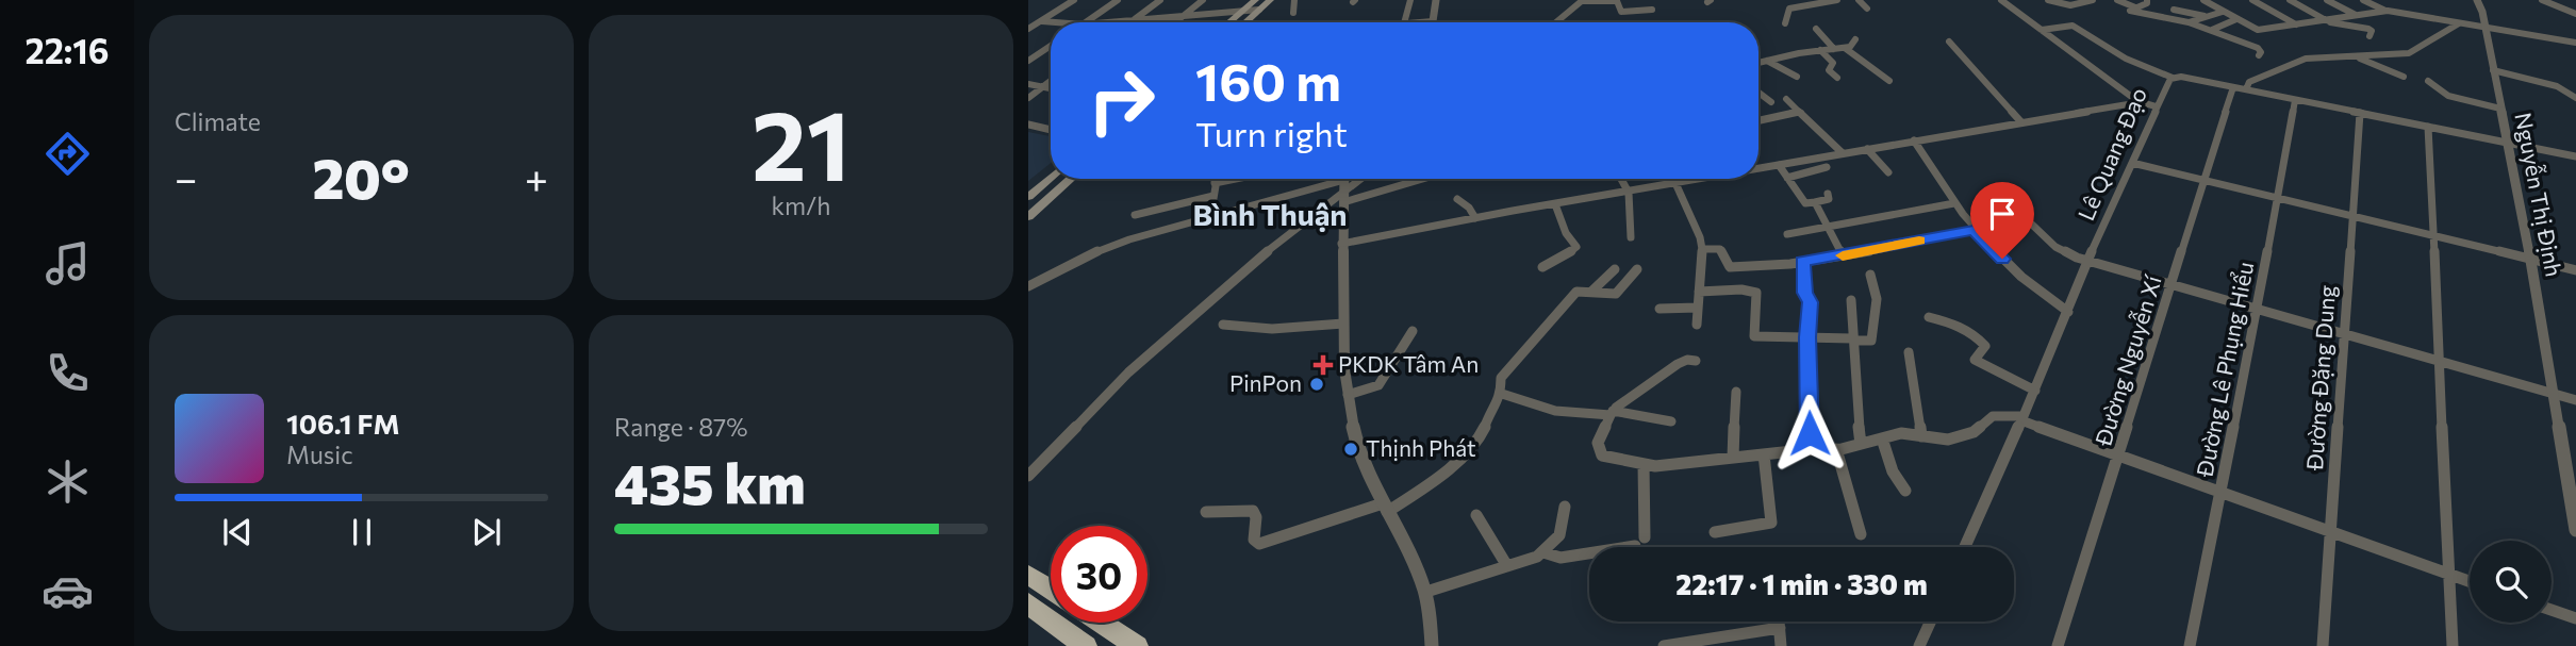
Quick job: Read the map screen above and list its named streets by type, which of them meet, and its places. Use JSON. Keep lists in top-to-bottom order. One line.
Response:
{"streets":{"street":["Lê Quang Đạo","Nguyễn Thị Định","Đường Nguyễn Xí","Đường Lê Phụng Hiểu","Đường Đặng Dung"]},"crossings":[["Lê Quang Đạo","Nguyễn Thị Định"],["Lê Quang Đạo","Đường Nguyễn Xí"],["Lê Quang Đạo","Đường Lê Phụng Hiểu"],["Lê Quang Đạo","Đường Đặng Dung"]],"districts":["Bình Thuận"],"places":{"health":["PKDK Tâm An"],"other":["PinPon","Thịnh Phát"]},"page":{"tabs":"22:16","tile":["Climate",["21","km/h"],["Range · 87%","435 km"]],"turn":["160 m","Turn right"],"heat":["−","20°","+"],"song":["106.1 FM","Music"],"limit":"30","trip":"22:17 · 1 min · 330 m"}}
